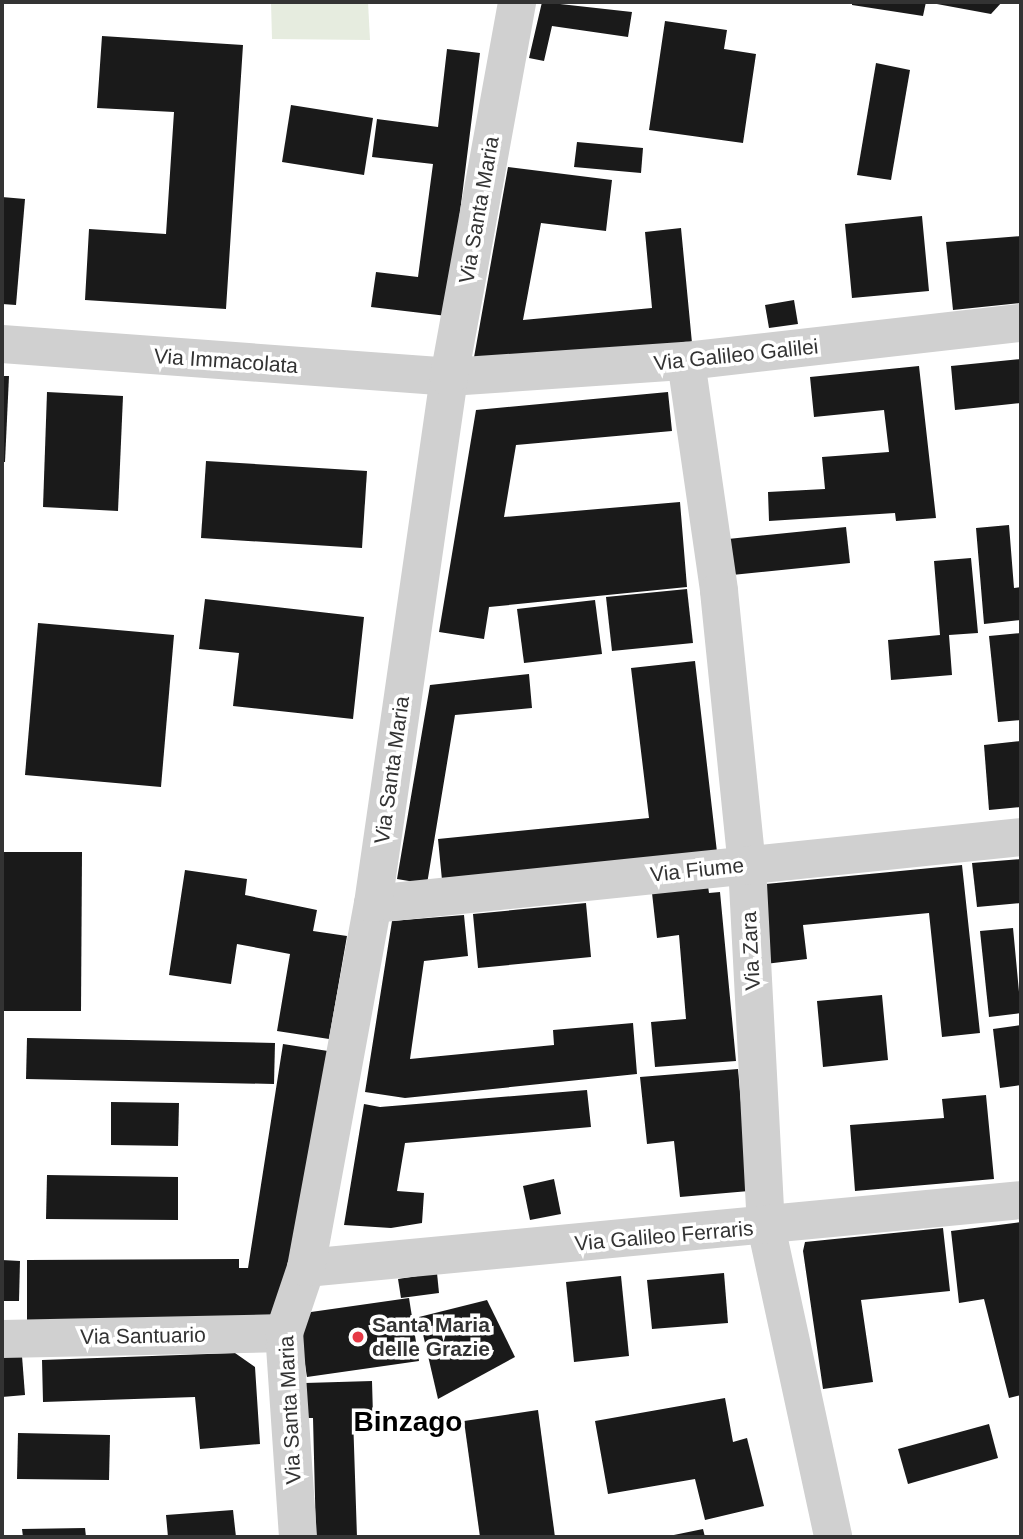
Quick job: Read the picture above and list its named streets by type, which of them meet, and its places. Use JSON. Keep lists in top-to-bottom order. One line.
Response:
{"streets":{"street":["Via Santa Maria","Via Galileo Galilei","Via Immacolata","Via Fiume","Via Zara","Via Galileo Ferraris","Via Santuario"]},"crossings":[["Via Santa Maria","Via Galileo Galilei"],["Via Santa Maria","Via Immacolata"],["Via Santa Maria","Via Fiume"],["Via Santa Maria","Via Galileo Ferraris"],["Via Santa Maria","Via Santuario"],["Via Galileo Galilei","Via Immacolata"],["Via Galileo Galilei","Via Zara"],["Via Fiume","Via Zara"],["Via Zara","Via Galileo Ferraris"]],"districts":["Binzago"],"places":["Santa Maria delle Grazie"]}
